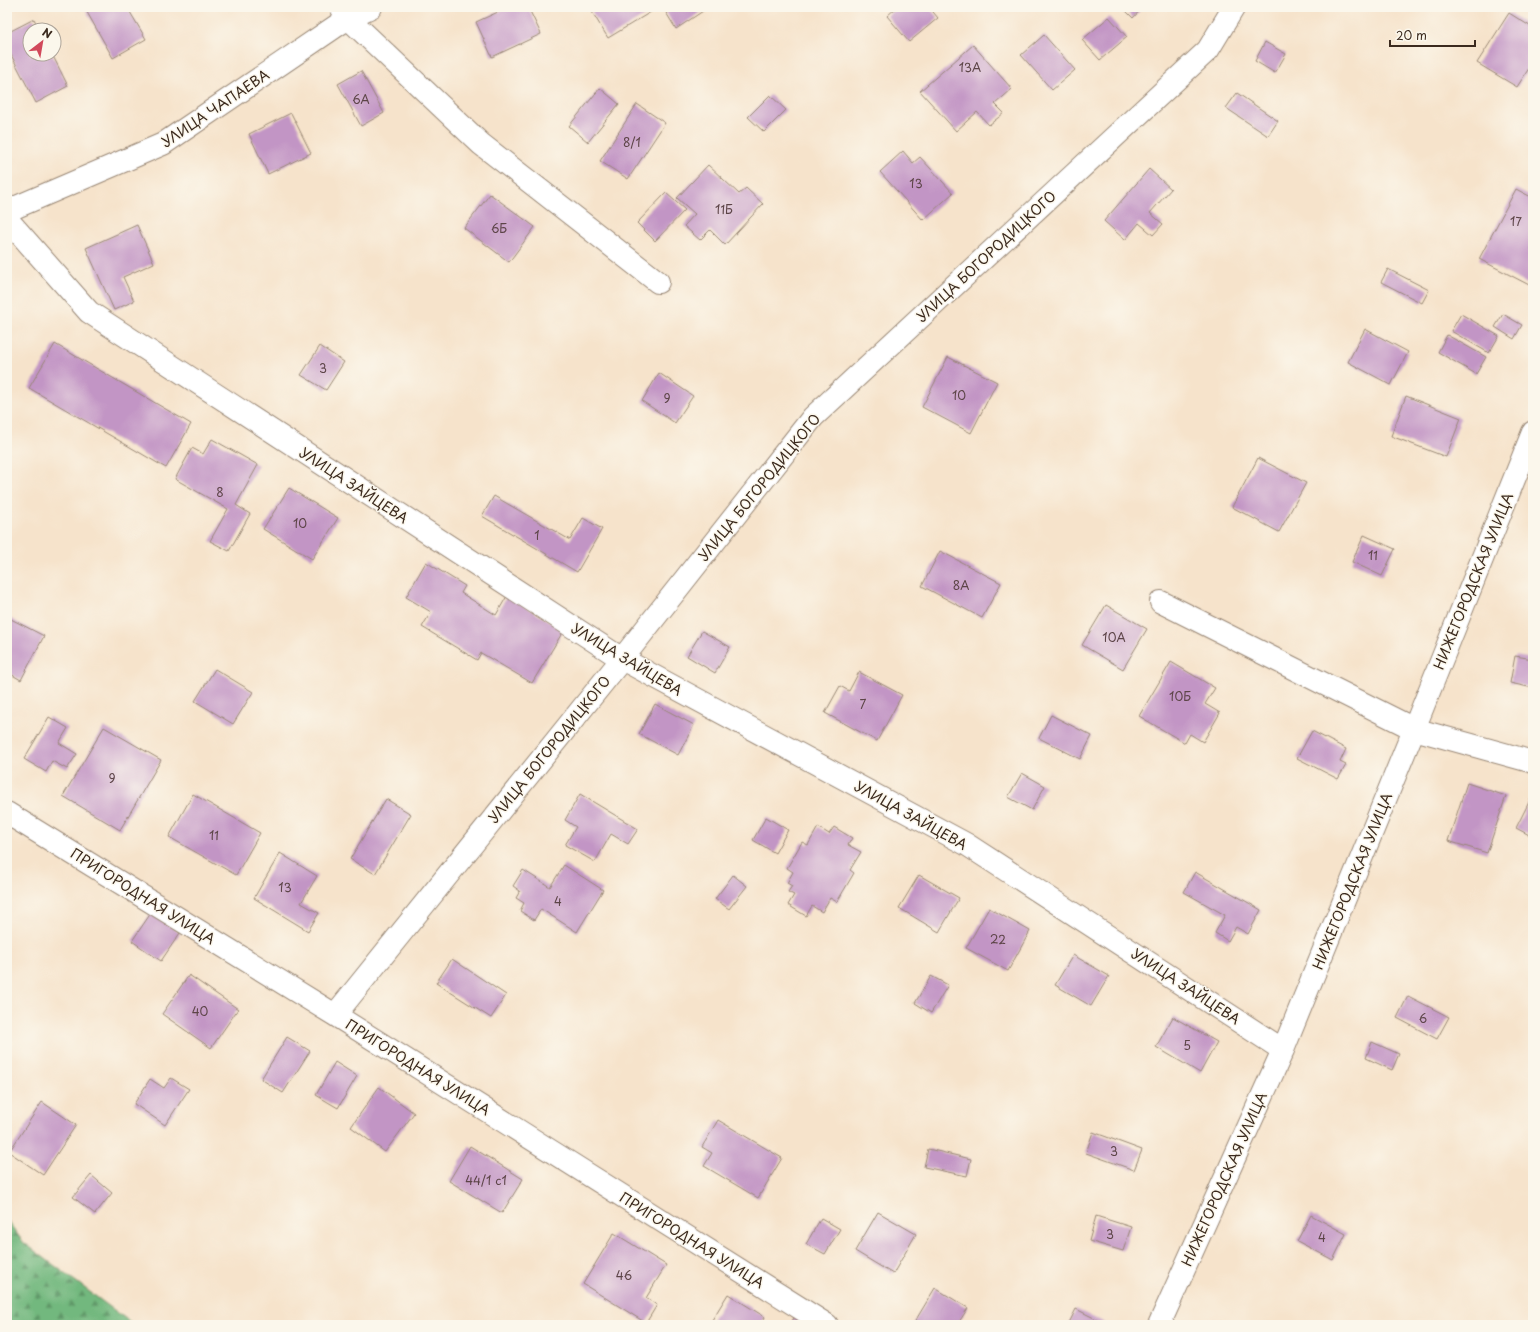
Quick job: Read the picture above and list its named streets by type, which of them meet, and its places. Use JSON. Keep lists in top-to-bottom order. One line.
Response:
{"streets":{"street":["УЛИЦА ЧАПАЕВА","УЛИЦА БОГОРОДИЦКОГО","УЛИЦА ЗАЙЦЕВА","НИЖЕГОРОДСКАЯ УЛИЦА","ПРИГОРОДНАЯ УЛИЦА"]},"crossings":[["УЛИЦА БОГОРОДИЦКОГО","УЛИЦА ЗАЙЦЕВА"],["УЛИЦА БОГОРОДИЦКОГО","ПРИГОРОДНАЯ УЛИЦА"],["УЛИЦА ЗАЙЦЕВА","НИЖЕГОРОДСКАЯ УЛИЦА"]],"house_numbers":["13А","6А","8/1","13","11Б","17","6Б","3","10","9","8","10","1","11","8А","10А","10Б","7","9","11","13","4","22","40","6","5","3","44/1 с1","3","4","46"],"scale_bar":"20 m","north":"top right"}
